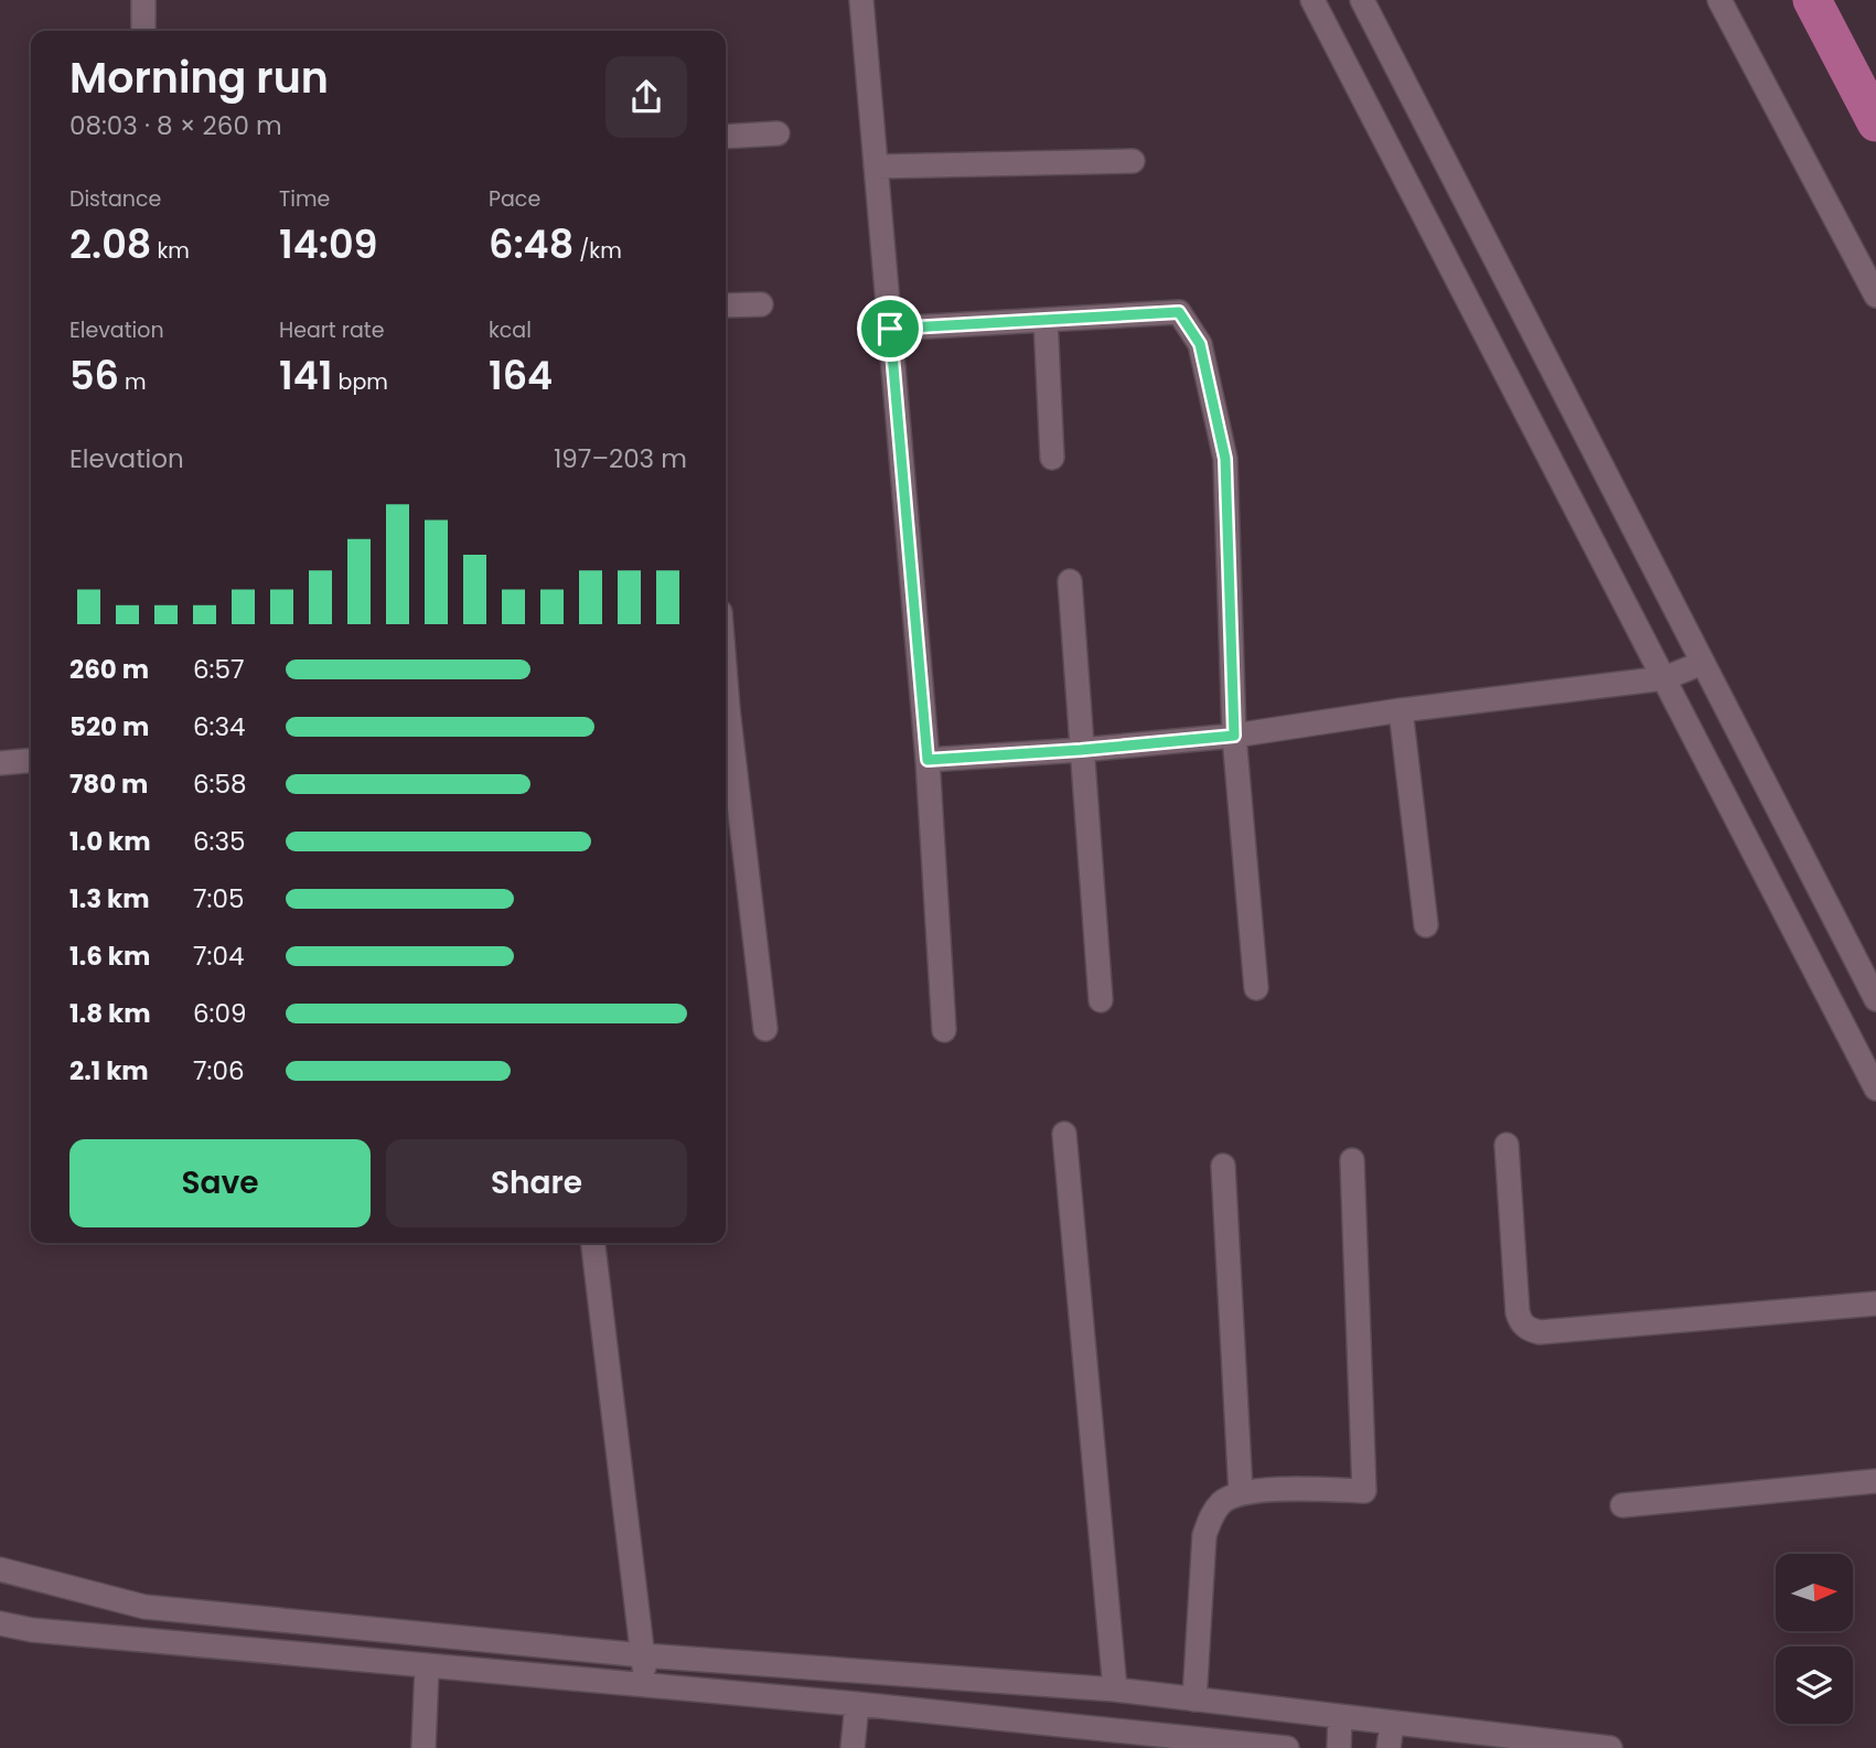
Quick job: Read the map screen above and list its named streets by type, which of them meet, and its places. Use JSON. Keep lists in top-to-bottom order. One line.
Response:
{"north":"right","page":{"heading":["Morning run","08:03 · 8 × 260 m"],"stats":[["Distance","2.08 km"],["Time","14:09"],["Pace","6:48 /km"],["Elevation","56 m"],["Heart rate","141 bpm"],["kcal","164"]],"chart":["Elevation","197–203 m"],"list":[{"name":"260 m","note":"6:57"},{"name":"520 m","note":"6:34"},{"name":"780 m","note":"6:58"},{"name":"1.0 km","note":"6:35"},{"name":"1.3 km","note":"7:05"},{"name":"1.6 km","note":"7:04"},{"name":"1.8 km","note":"6:09"},{"name":"2.1 km","note":"7:06"}],"buttons":["Save","Share"]}}
